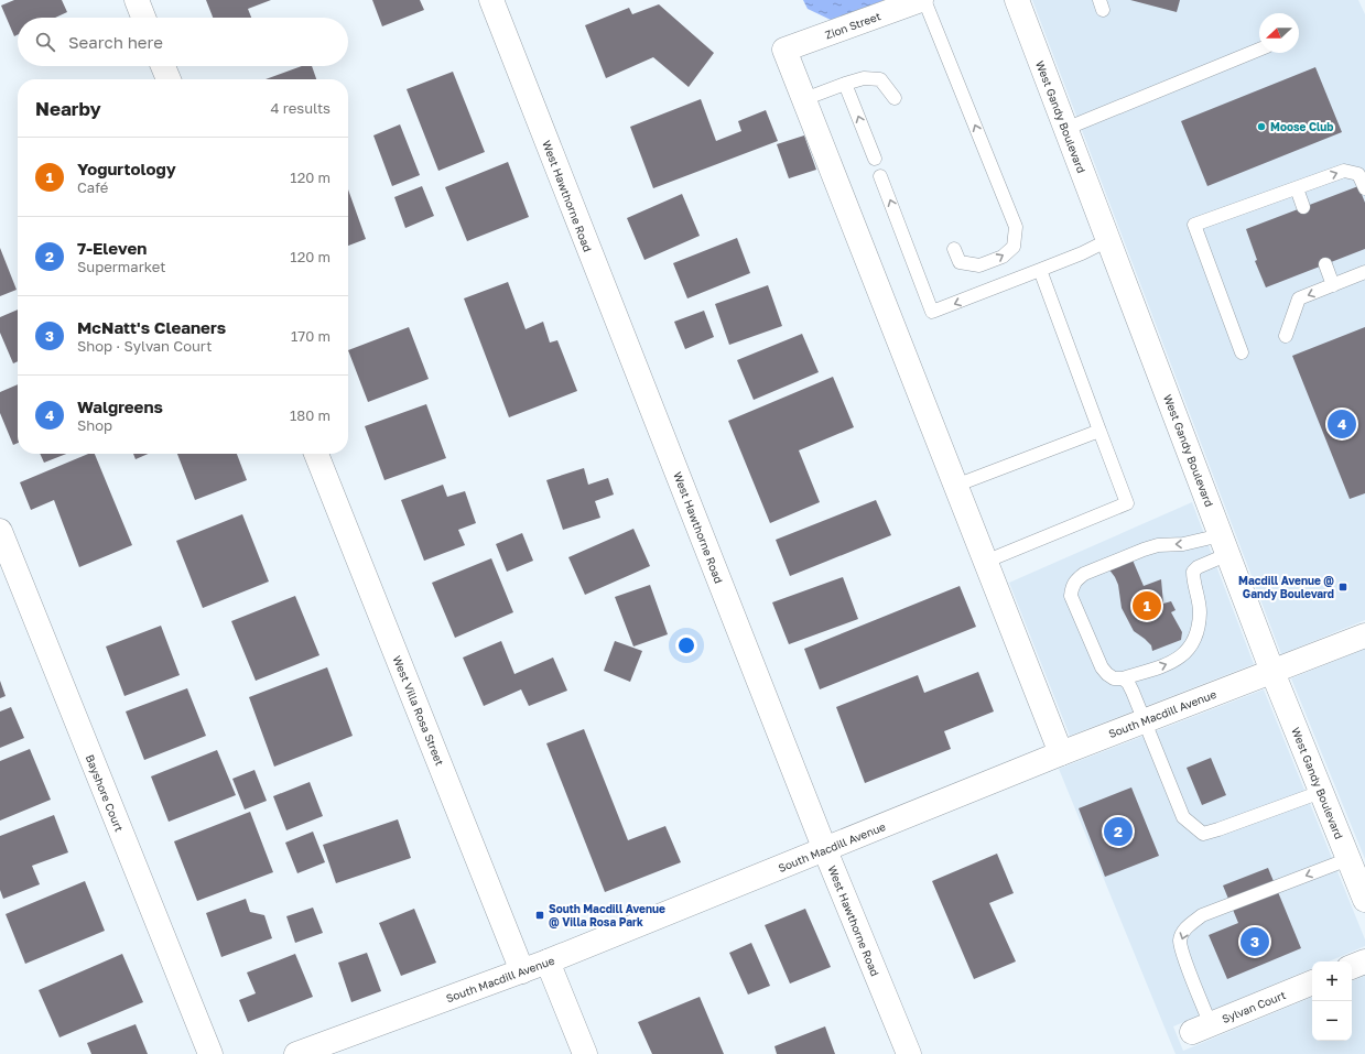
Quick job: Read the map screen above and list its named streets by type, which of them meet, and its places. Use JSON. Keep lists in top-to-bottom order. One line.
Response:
{"streets":{"street":["Zion Street","West Gandy Boulevard","West Hawthorne Road","West Villa Rosa Street","South Macdill Avenue","Bayshore Court","Sylvan Court"]},"crossings":[["West Gandy Boulevard","South Macdill Avenue"],["West Hawthorne Road","South Macdill Avenue"],["West Villa Rosa Street","South Macdill Avenue"]],"places":{"other":["Moose Club"],"transit":["Macdill Avenue @ Gandy Boulevard","South Macdill Avenue @ Villa Rosa Park"]},"north":"left","page":{"search":"Search here","heading":["Nearby","4 results"],"list":[{"mark":"1","name":"Yogurtology","note":"Café","value":"120 m"},{"mark":"2","name":"7-Eleven","note":"Supermarket","value":"120 m"},{"mark":"3","name":"McNatt's Cleaners","note":"Shop · Sylvan Court","value":"170 m"},{"mark":"4","name":"Walgreens","note":"Shop","value":"180 m"}],"pins":["4","1","2","3"],"map_buttons":["+","−"]}}
